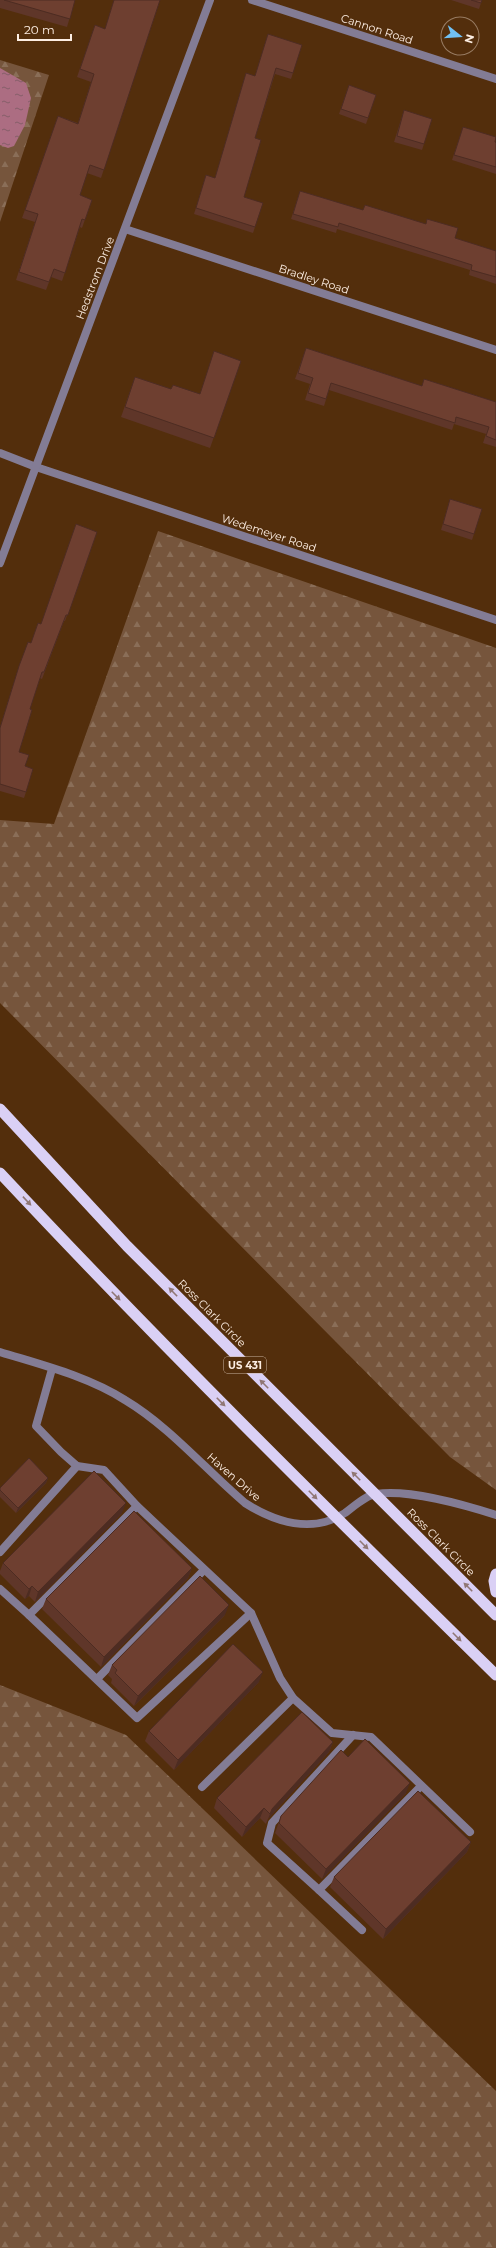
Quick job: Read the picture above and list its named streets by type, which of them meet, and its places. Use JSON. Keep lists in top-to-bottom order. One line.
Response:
{"streets":{"highway":["Ross Clark Circle","US 431"],"street":["Cannon Road","Hedstrom Drive","Bradley Road","Wedemeyer Road","Haven Drive"]},"crossings":[["Hedstrom Drive","Bradley Road"],["Hedstrom Drive","Wedemeyer Road"],["Ross Clark Circle","Haven Drive"]],"scale_bar":"20 m","north":"right"}
